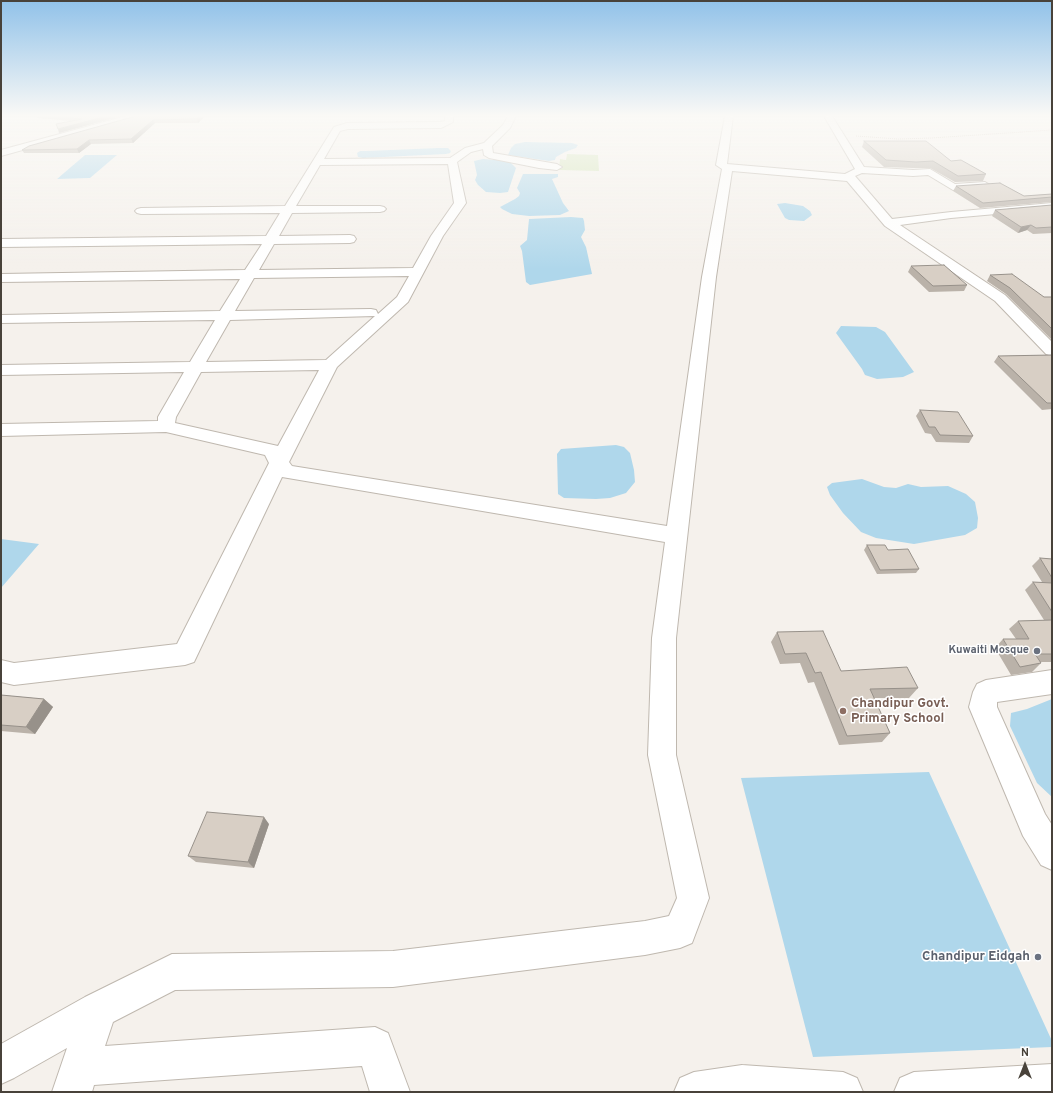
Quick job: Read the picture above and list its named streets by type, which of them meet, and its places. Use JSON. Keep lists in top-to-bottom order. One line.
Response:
{"places":["Kuwaiti Mosque","Chandipur Govt. Primary School","Chandipur Eidgah"],"north":"top"}
